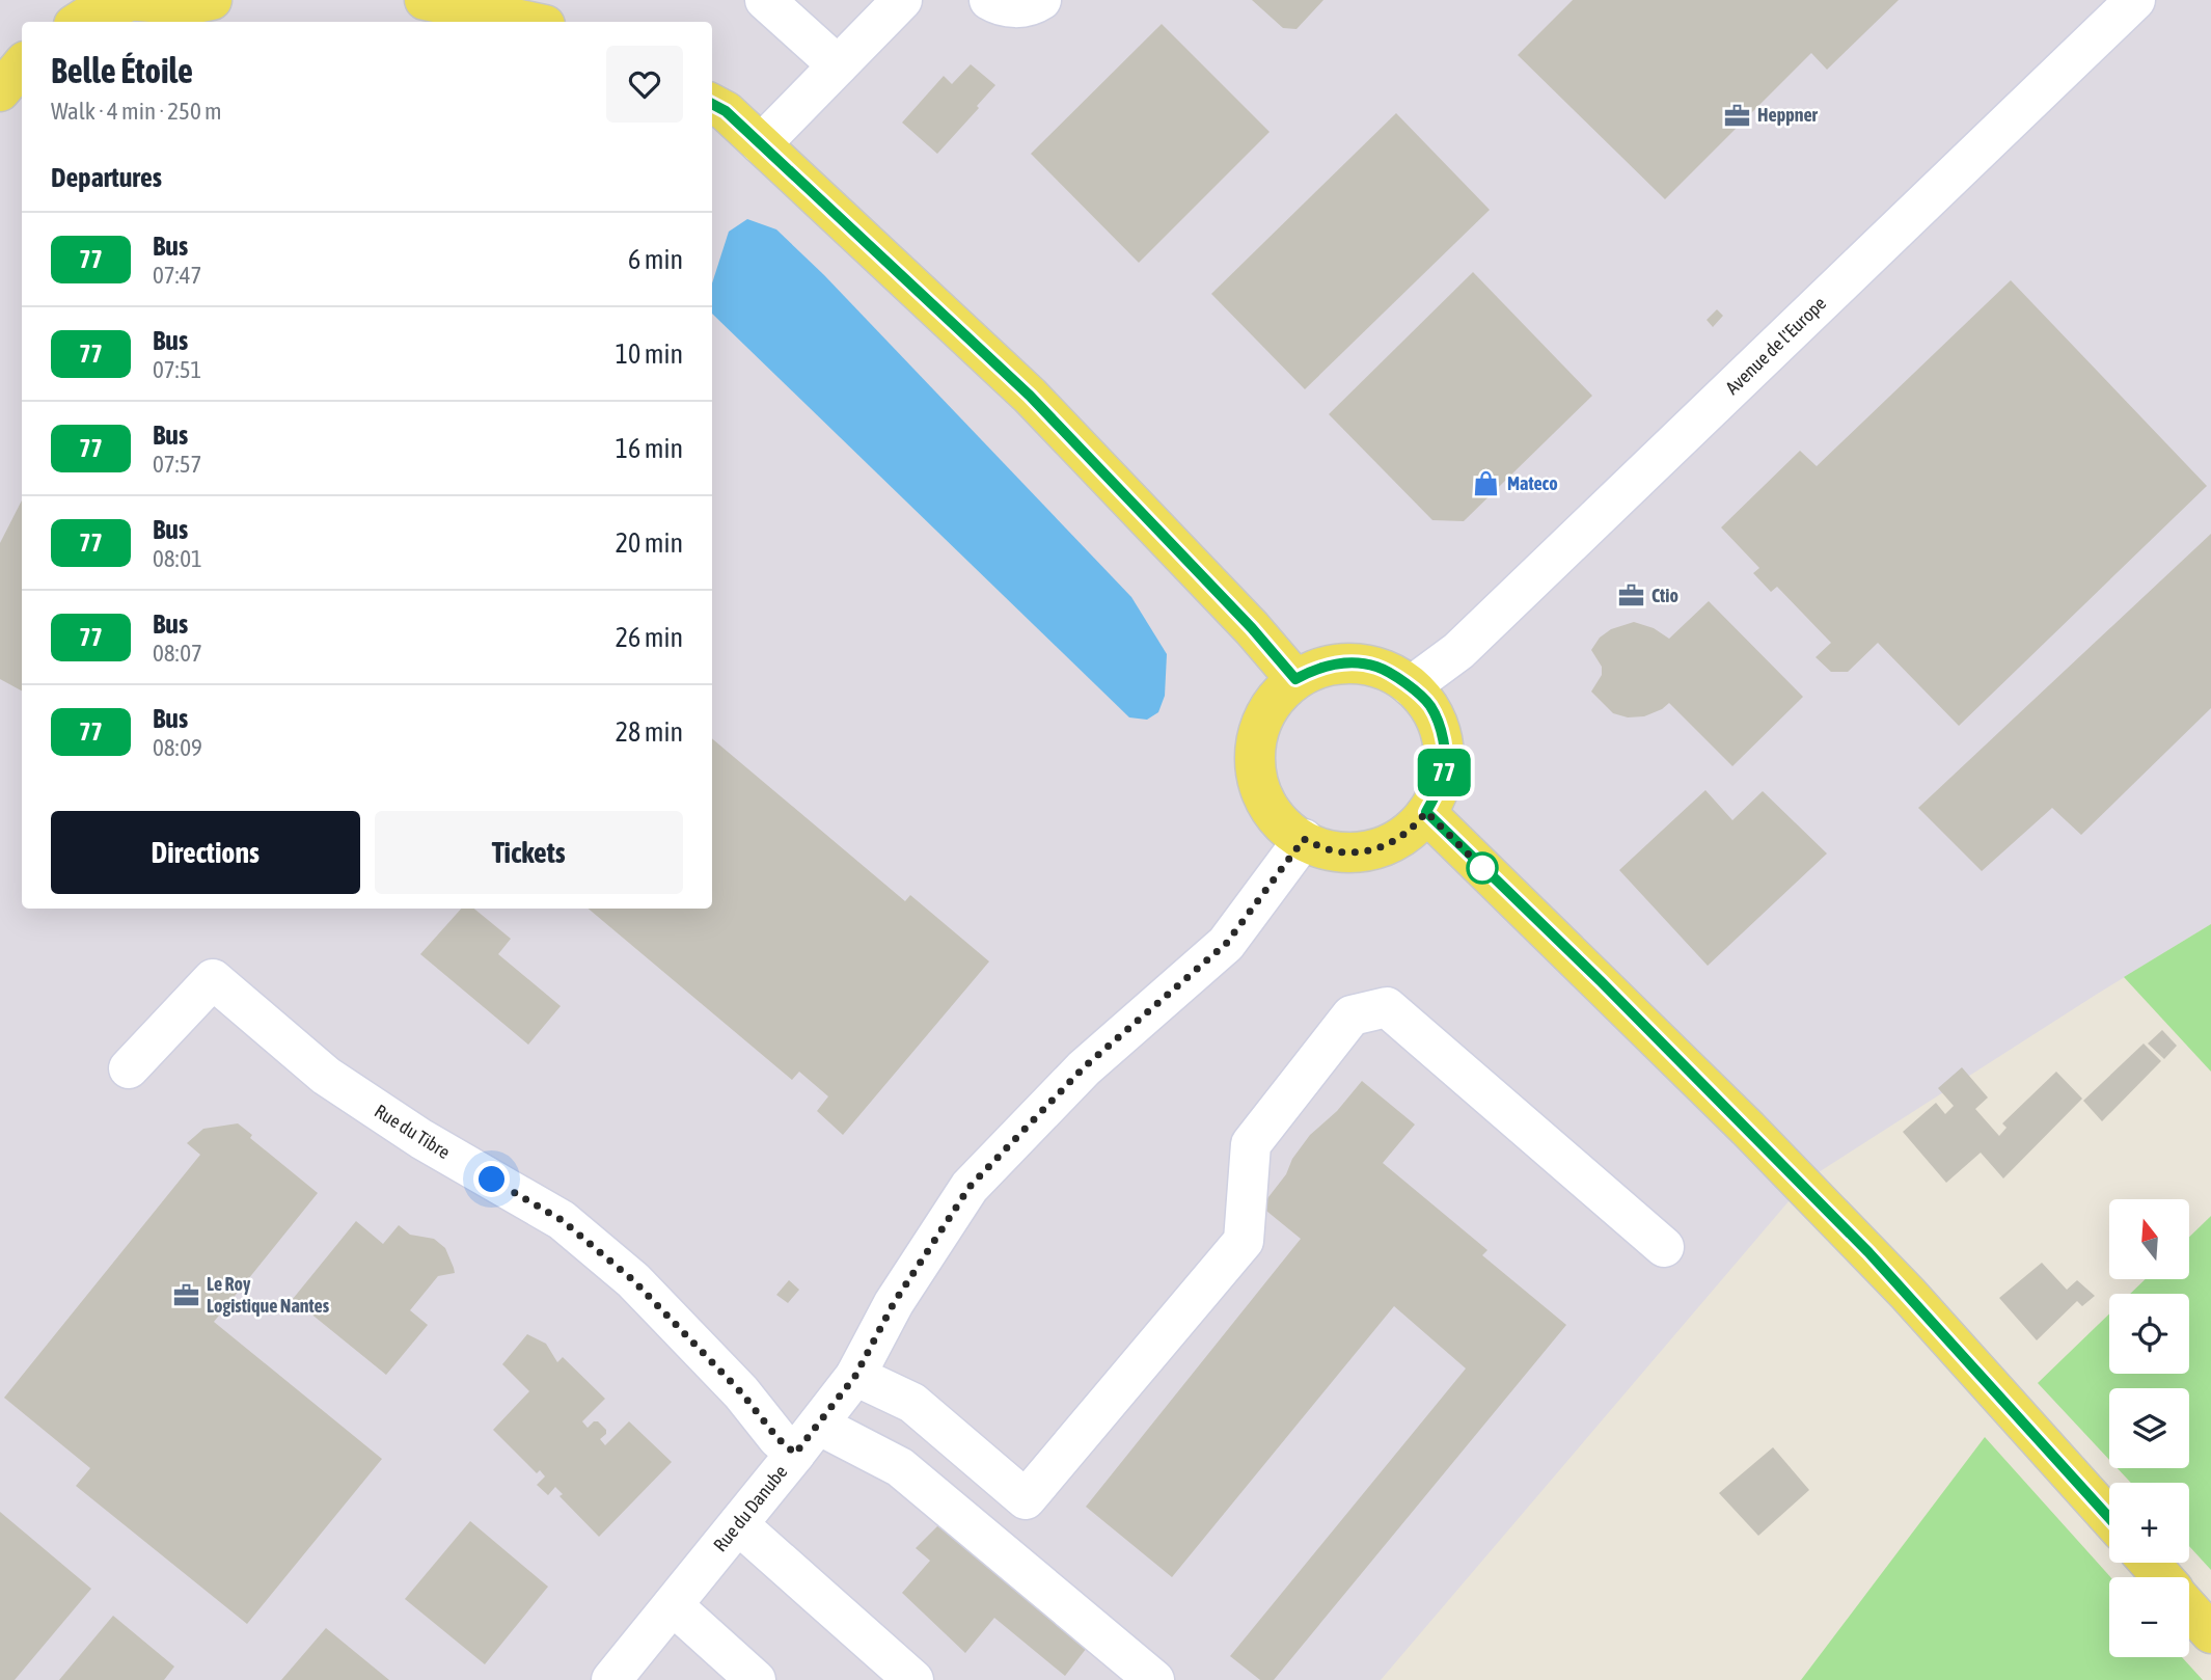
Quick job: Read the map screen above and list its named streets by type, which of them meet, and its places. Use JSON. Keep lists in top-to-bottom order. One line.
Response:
{"streets":{"street":["Avenue de l'Europe","Rue du Tibre","Rue du Danube"]},"crossings":[["Avenue de l'Europe","Rue du Danube"],["Rue du Tibre","Rue du Danube"]],"places":{"office":["Heppner","Ctio","Le Roy Logistique Nantes"],"shop":["Mateco"]},"lines":["bus line 77"],"north":"top","page":{"on_map":"77","heading":[["Belle Étoile","Walk · 4 min · 250 m"],"Departures"],"list":[{"mark":"77","name":"Bus","note":"07:47","value":"6 min"},{"mark":"77","name":"Bus","note":"07:51","value":"10 min"},{"mark":"77","name":"Bus","note":"07:57","value":"16 min"},{"mark":"77","name":"Bus","note":"08:01","value":"20 min"},{"mark":"77","name":"Bus","note":"08:07","value":"26 min"},{"mark":"77","name":"Bus","note":"08:09","value":"28 min"}],"buttons":["Directions","Tickets"],"map_buttons":["+","−"]}}
